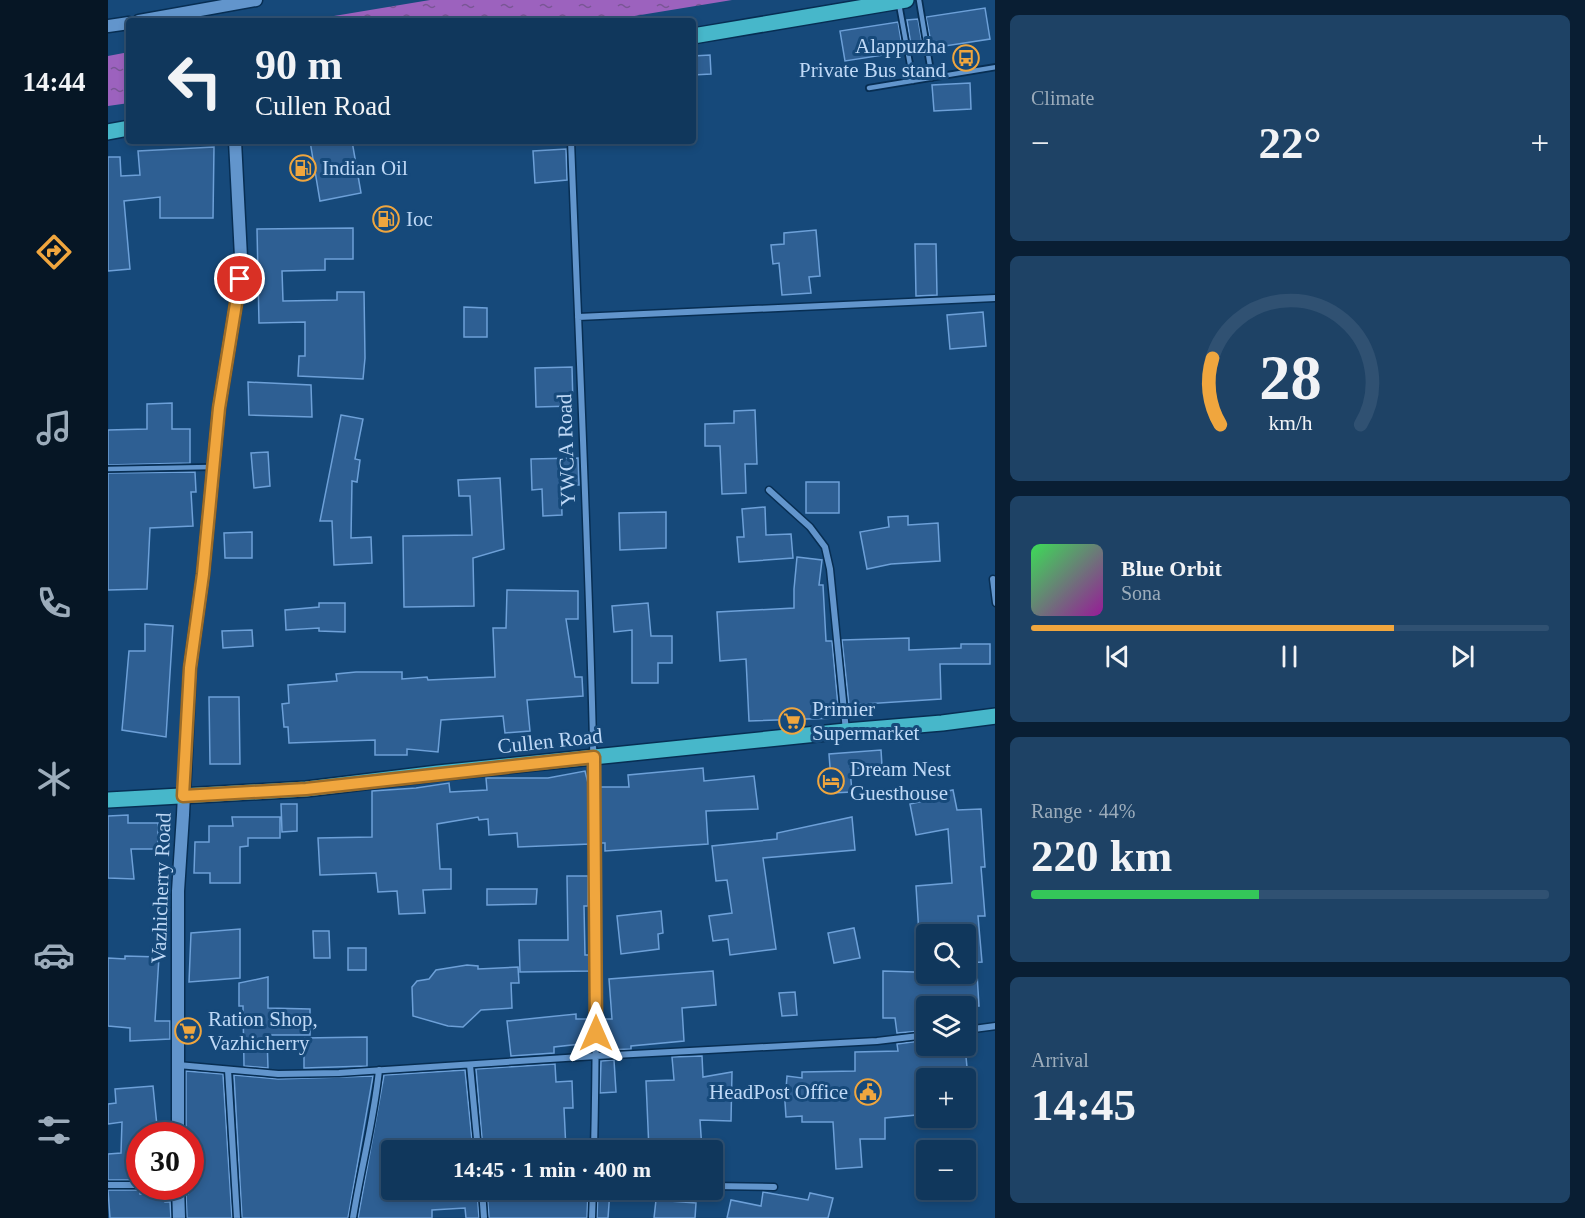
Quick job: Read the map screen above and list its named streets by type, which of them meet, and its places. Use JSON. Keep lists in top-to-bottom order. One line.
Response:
{"streets":{"main road":["Cullen Road","Vazhicherry Road"],"street":["YWCA Road"]},"crossings":[["YWCA Road","Cullen Road"],["Cullen Road","Vazhicherry Road"]],"places":{"bus stop":["Alappuzha Private Bus stand"],"fuel station":["Indian Oil","Ioc"],"supermarket":["Primier Supermarket","Ration Shop, Vazhicherry"],"hotel":["Dream Nest Guesthouse"],"public building":["HeadPost Office"]},"page":{"tabs":"14:44","tile":["Climate",["Range · 44%","220 km"],["Arrival","14:45"]],"turn":["90 m","Cullen Road"],"heat":["−","22°","+"],"song":["Blue Orbit","Sona"],"map_buttons":["+","−"],"limit":"30","trip":"14:45 · 1 min · 400 m","gauge":["28","km/h"]}}
